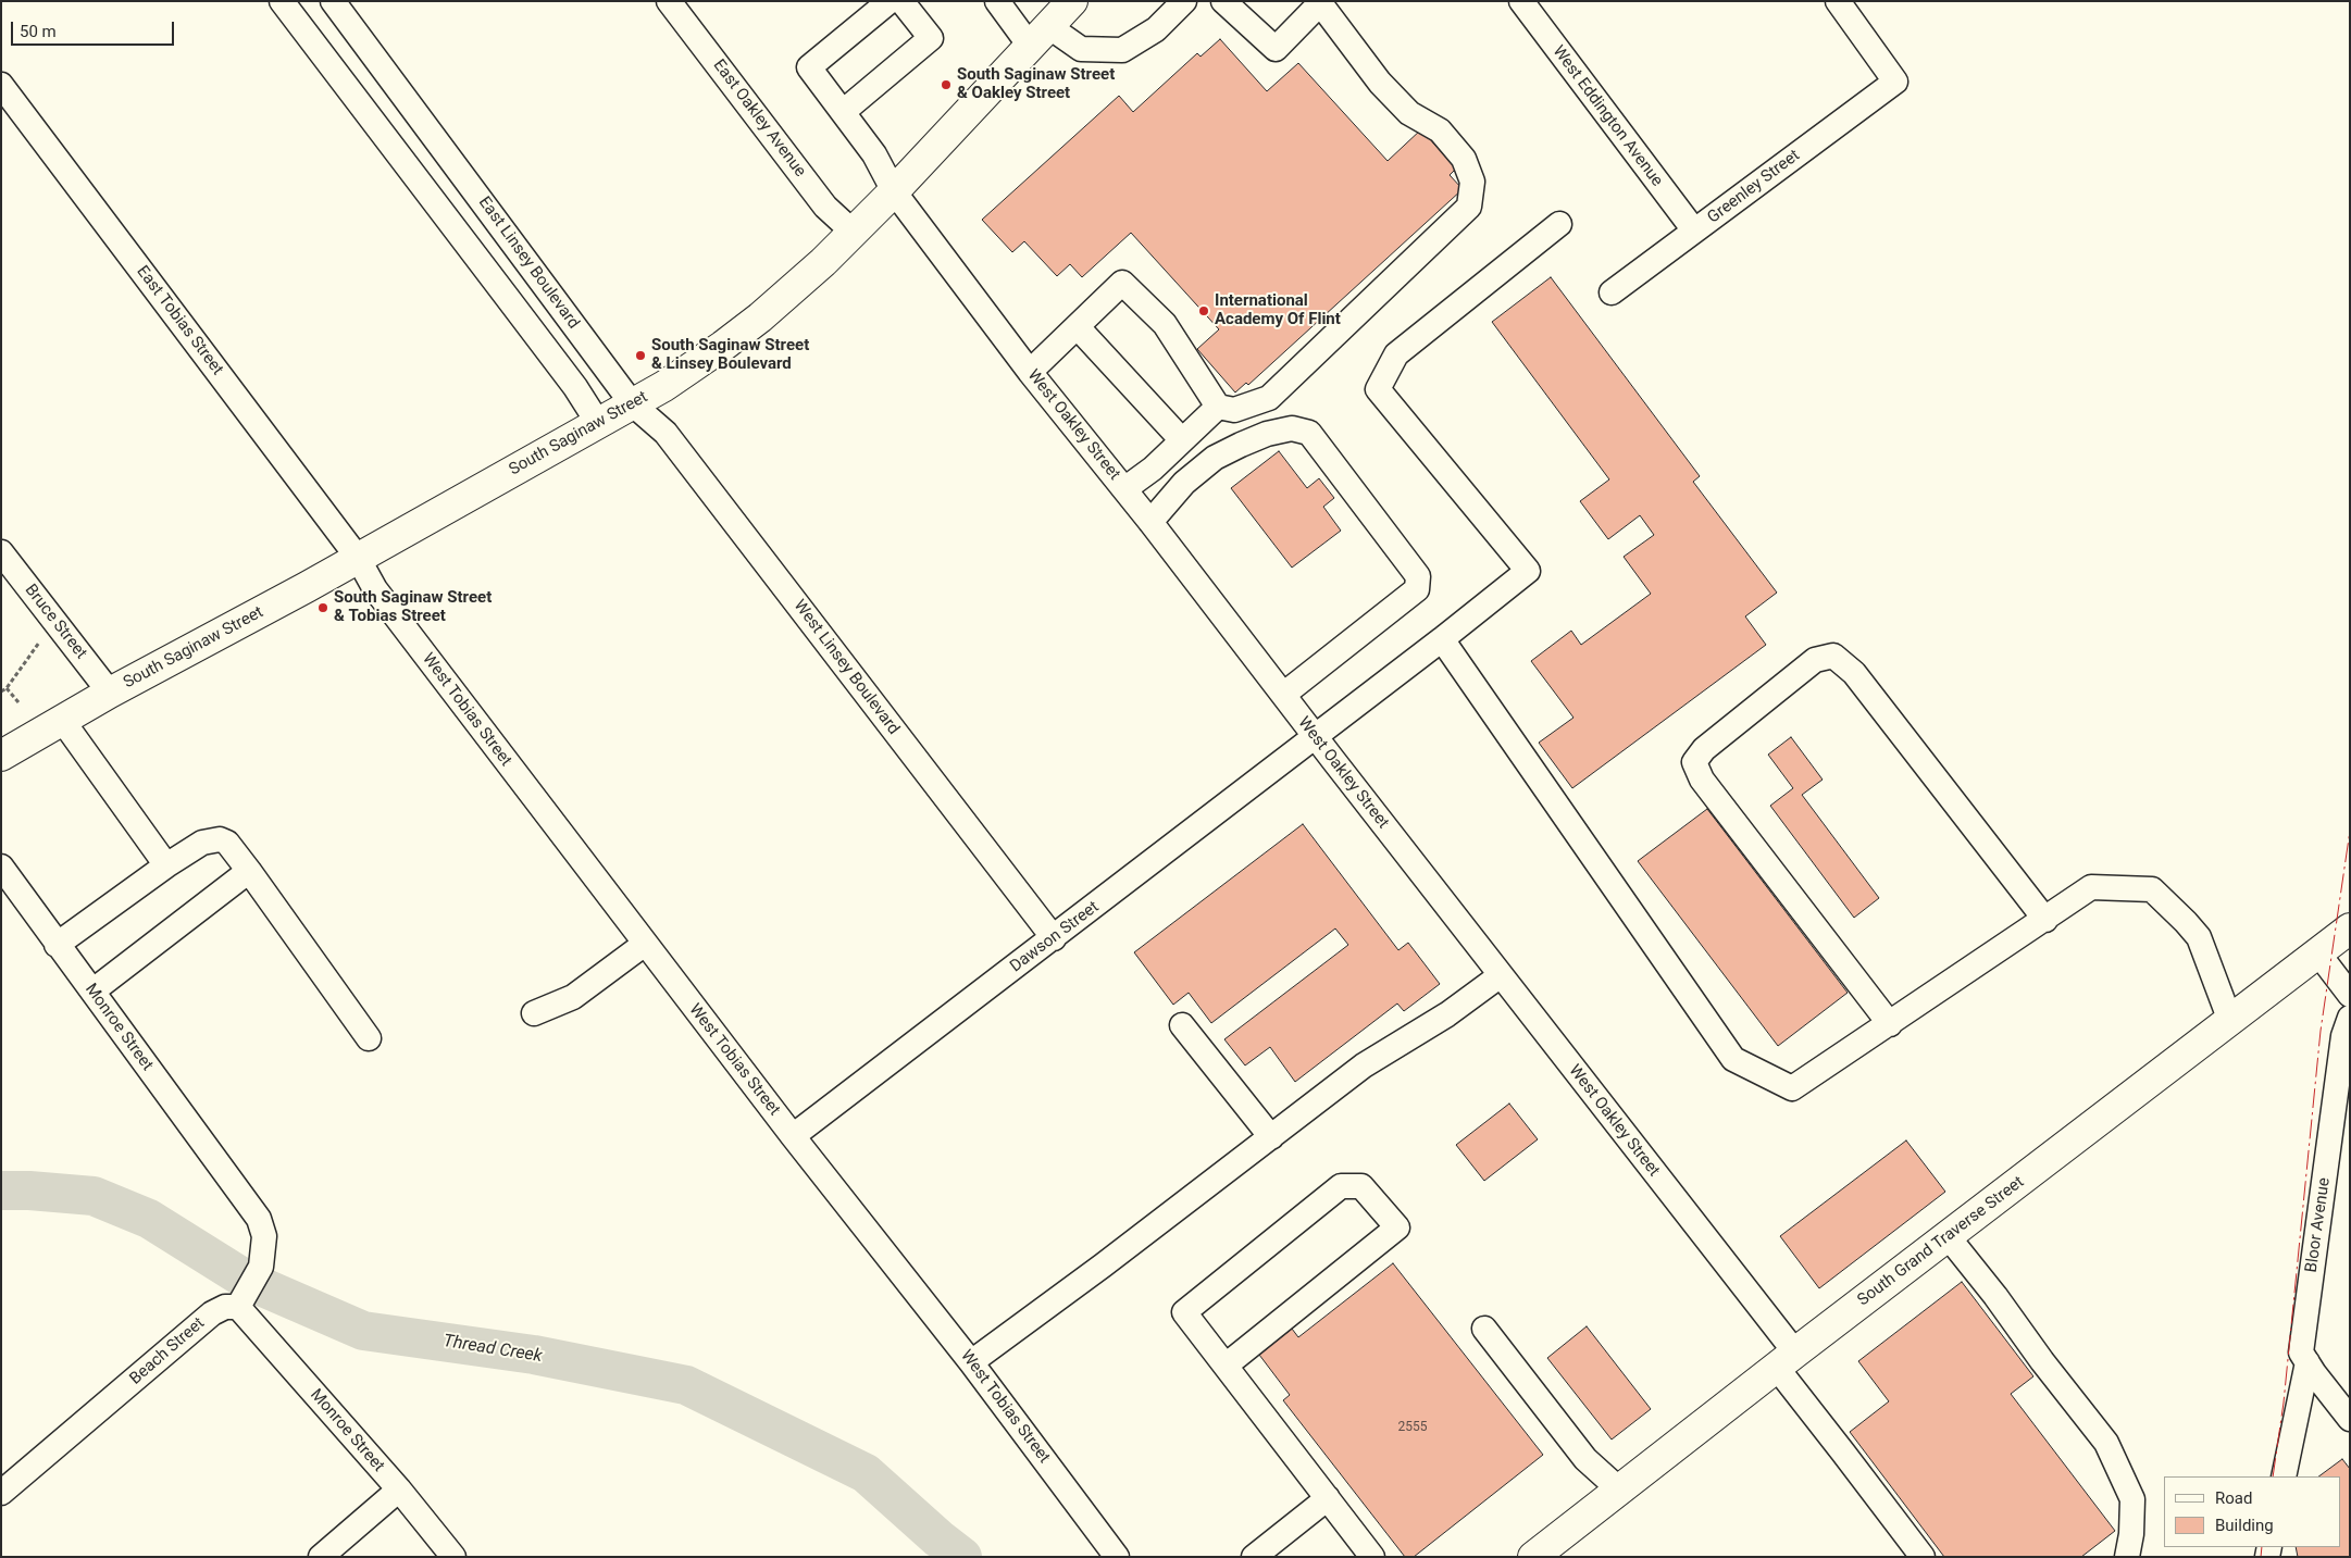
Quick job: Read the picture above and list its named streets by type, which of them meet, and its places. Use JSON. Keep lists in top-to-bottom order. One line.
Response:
{"streets":{"main road":["South Saginaw Street","South Grand Traverse Street"],"street":["West Eddington Avenue","East Oakley Avenue","Greenley Street","East Linsey Boulevard","East Tobias Street","West Oakley Street","Bruce Street","West Linsey Boulevard","West Tobias Street","Dawson Street","Monroe Street","Bloor Avenue","Beach Street"]},"crossings":[["West Eddington Avenue","Greenley Street"],["East Oakley Avenue","South Saginaw Street"],["East Linsey Boulevard","South Saginaw Street"],["East Linsey Boulevard","West Linsey Boulevard"],["East Tobias Street","South Saginaw Street"],["East Tobias Street","West Tobias Street"],["West Oakley Street","South Saginaw Street"],["West Oakley Street","Dawson Street"],["West Oakley Street","South Grand Traverse Street"],["South Saginaw Street","Bruce Street"],["South Saginaw Street","West Linsey Boulevard"],["South Saginaw Street","West Tobias Street"],["West Linsey Boulevard","Dawson Street"],["West Tobias Street","Dawson Street"],["Monroe Street","Beach Street"]],"water":["Thread Creek"],"places":["South Saginaw Street & Oakley Street","International Academy Of Flint","South Saginaw Street & Linsey Boulevard","South Saginaw Street & Tobias Street"],"house_numbers":["2555"],"legend":["Road","Building"],"scale_bar":"50 m"}
